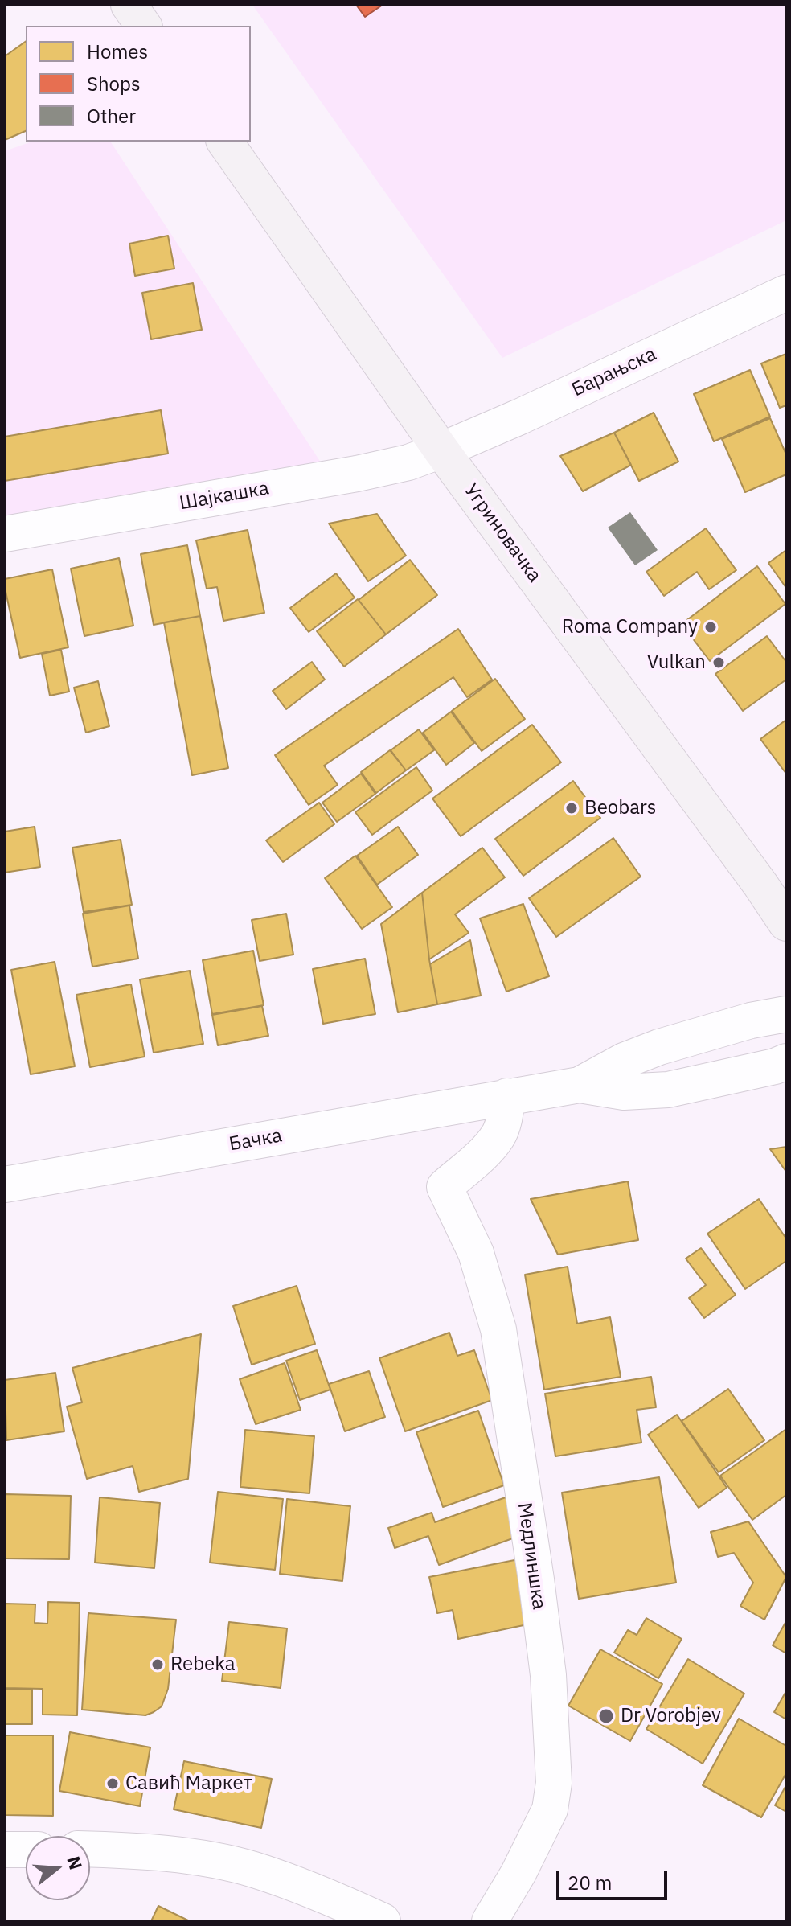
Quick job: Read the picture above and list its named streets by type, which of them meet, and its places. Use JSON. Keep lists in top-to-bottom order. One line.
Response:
{"streets":{"main road":["Угриновачка"],"street":["Барањска","Шајкашка","Бачка","Медлиншка"]},"crossings":[["Барањска","Шајкашка"],["Барањска","Угриновачка"],["Шајкашка","Угриновачка"],["Бачка","Медлиншка"]],"places":["Roma Company","Vulkan","Beobars","Rebeka","Dr Vorobjev","Савић Маркет"],"legend":["Homes","Shops","Other"],"scale_bar":"20 m","north":"right"}
